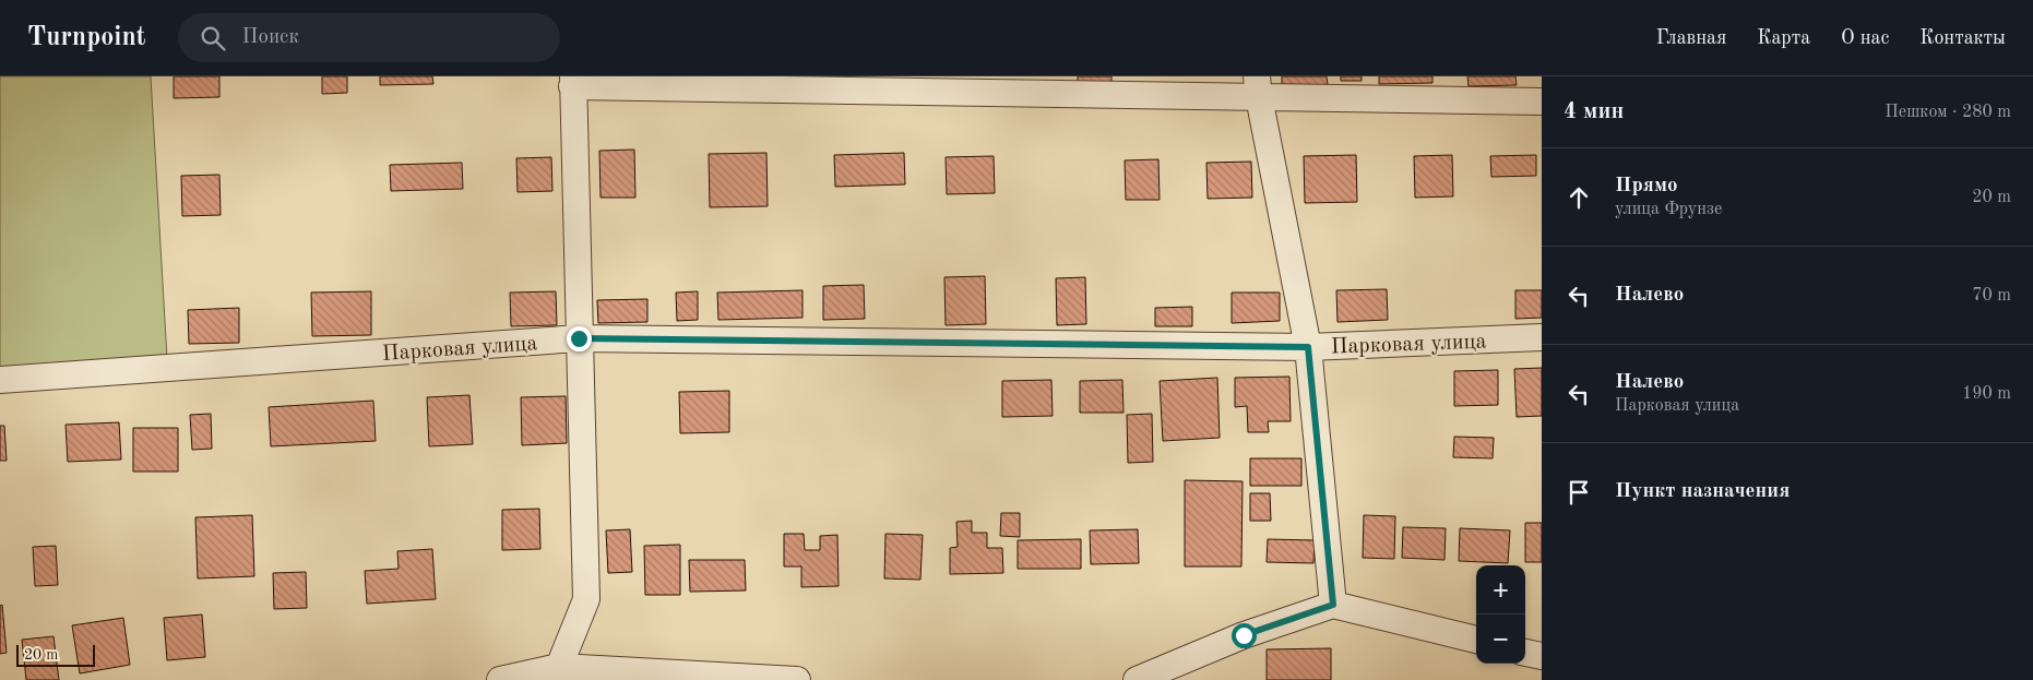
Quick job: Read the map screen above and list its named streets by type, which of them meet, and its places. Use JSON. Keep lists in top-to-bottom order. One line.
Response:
{"streets":{"street":["Парковая улица"]},"scale_bar":"20 m","page":{"header":"Turnpoint","search":"Поиск","nav":["Главная","Карта","О нас","Контакты"],"heading":["4 мин","Пешком · 280 m"],"list":[["Прямо","улица Фрунзе","20 m"],["Налево","70 m"],["Налево","Парковая улица","190 m"],"Пункт назначения"],"map_buttons":["+","−"],"scale":"20 m"}}
